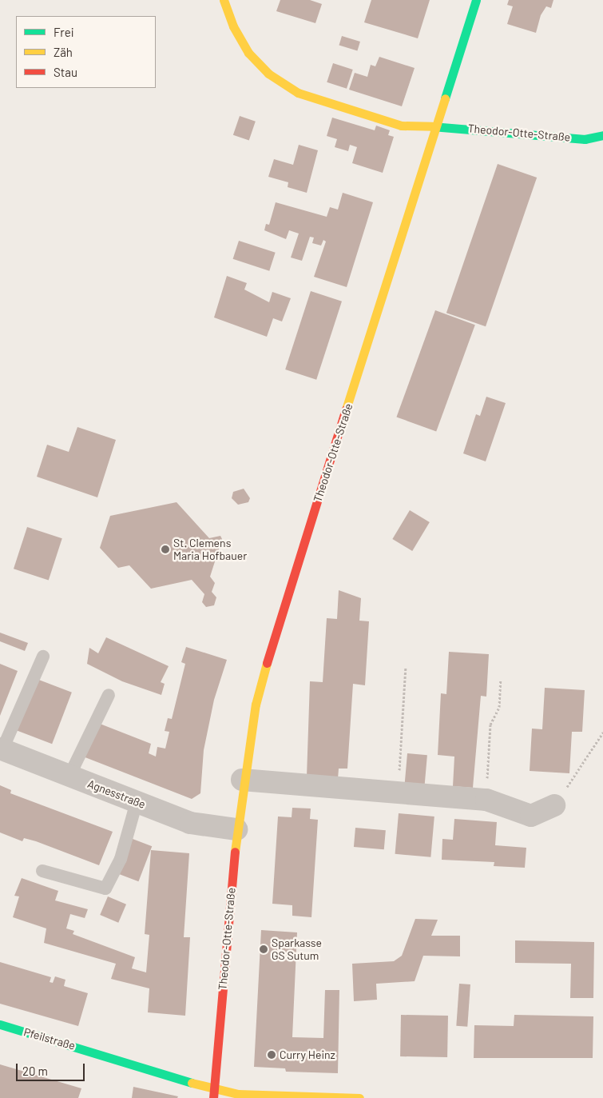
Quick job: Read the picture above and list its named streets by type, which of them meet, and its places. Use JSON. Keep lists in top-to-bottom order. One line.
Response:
{"streets":{"street":["Theodor-Otte-Straße","Agnesstraße","Pfeilstraße"]},"crossings":[["Theodor-Otte-Straße","Agnesstraße"],["Theodor-Otte-Straße","Pfeilstraße"]],"places":["St. Clemens Maria Hofbauer","Sparkasse GS Sutum","Curry Heinz"],"legend":["Frei","Zäh","Stau"],"scale_bar":"20 m"}
